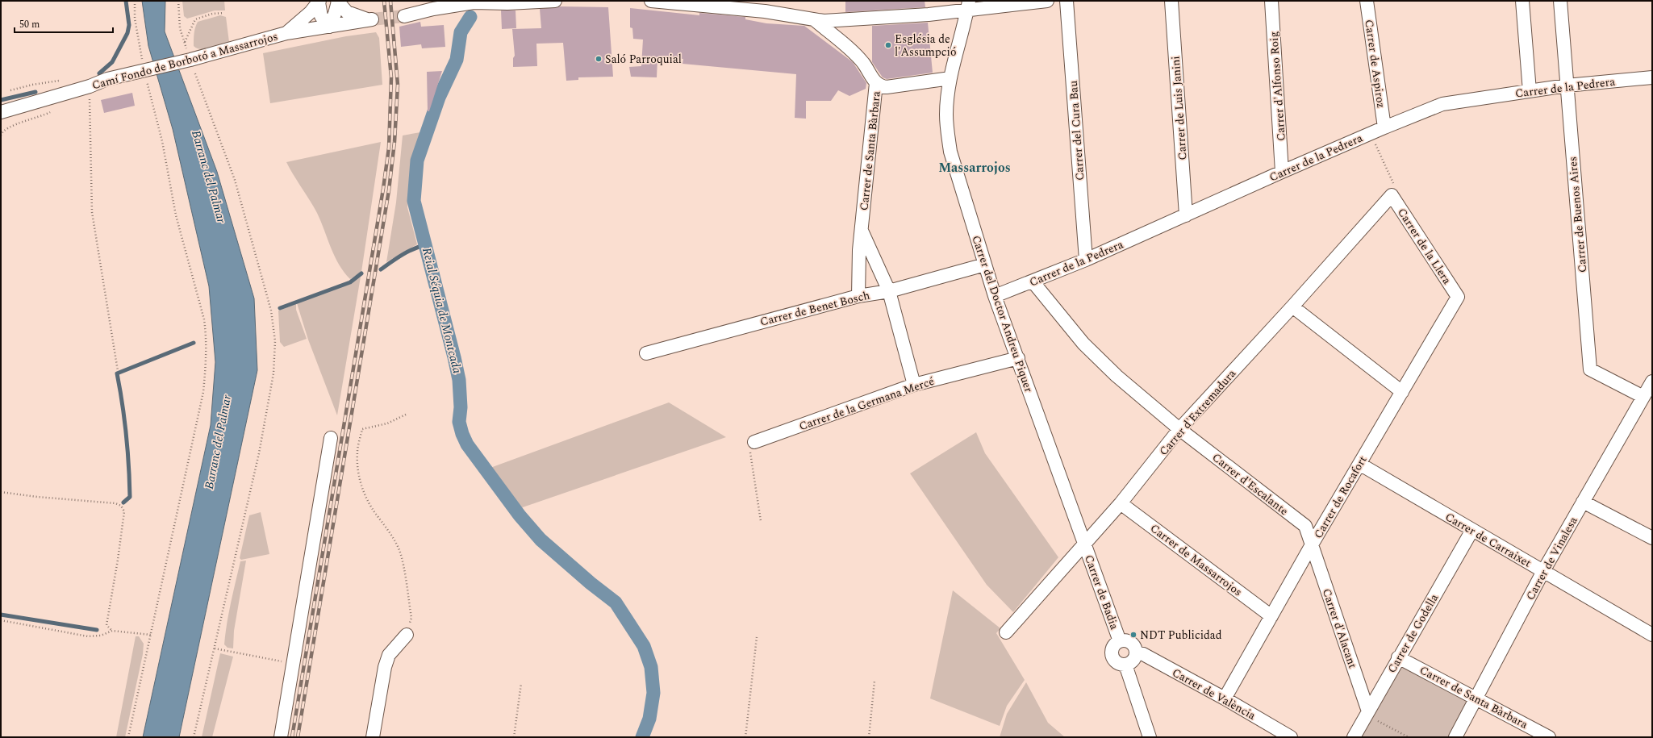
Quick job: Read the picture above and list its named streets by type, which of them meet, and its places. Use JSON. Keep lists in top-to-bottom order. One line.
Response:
{"streets":{"street":["Camí Fondo de Borbotó a Massarrojos","Carrer de Aspiroz","Carrer d'Alfonso Roig","Carrer de la Pedrera","Carrer de Luis Janini","Carrer del Cura Bau","Carrer de Santa Bàrbara","Carrer de Buenos Aires","Carrer de la Llera","Carrer de Benet Bosch","Carrer del Doctor Andreu Piquer","Carrer de la Germana Mercé","Carrer d'Extremadura","Carrer d'Escalante","Carrer de Rocafort","Carrer de Carraixet","Carrer de Vinalesa","Carrer de Massarrojos","Carrer de Badia","Carrer d'Alacant","Carrer de Godella","Carrer de València"]},"crossings":[["Carrer de Aspiroz","Carrer de la Pedrera"],["Carrer d'Alfonso Roig","Carrer de la Pedrera"],["Carrer de la Pedrera","Carrer de Luis Janini"],["Carrer de la Pedrera","Carrer del Cura Bau"],["Carrer de la Pedrera","Carrer de Buenos Aires"],["Carrer de la Pedrera","Carrer del Doctor Andreu Piquer"],["Carrer de la Pedrera","Carrer d'Escalante"],["Carrer de Santa Bàrbara","Carrer de Benet Bosch"],["Carrer de Santa Bàrbara","Carrer de la Germana Mercé"],["Carrer de Santa Bàrbara","Carrer de Vinalesa"],["Carrer de Santa Bàrbara","Carrer de Godella"],["Carrer de Buenos Aires","Carrer de Vinalesa"],["Carrer de la Llera","Carrer d'Extremadura"],["Carrer de la Llera","Carrer de Rocafort"],["Carrer de Benet Bosch","Carrer del Doctor Andreu Piquer"],["Carrer del Doctor Andreu Piquer","Carrer de la Germana Mercé"],["Carrer del Doctor Andreu Piquer","Carrer d'Extremadura"],["Carrer del Doctor Andreu Piquer","Carrer de Badia"],["Carrer d'Extremadura","Carrer d'Escalante"],["Carrer d'Extremadura","Carrer de Massarrojos"],["Carrer d'Extremadura","Carrer de Badia"],["Carrer d'Escalante","Carrer de Rocafort"],["Carrer d'Escalante","Carrer d'Alacant"],["Carrer de Rocafort","Carrer de Carraixet"],["Carrer de Rocafort","Carrer de Massarrojos"],["Carrer de Rocafort","Carrer d'Alacant"],["Carrer de Rocafort","Carrer de València"],["Carrer de Carraixet","Carrer de Vinalesa"],["Carrer de Carraixet","Carrer de Godella"],["Carrer de Badia","Carrer de València"],["Carrer d'Alacant","Carrer de Godella"]],"districts":["Massarrojos"],"water":["Barranc del Palmar","Reial Séquia de Montcada"],"places":["Església de l'Assumpció","Saló Parroquial","NDT Publicidad"],"scale_bar":"50 m"}
